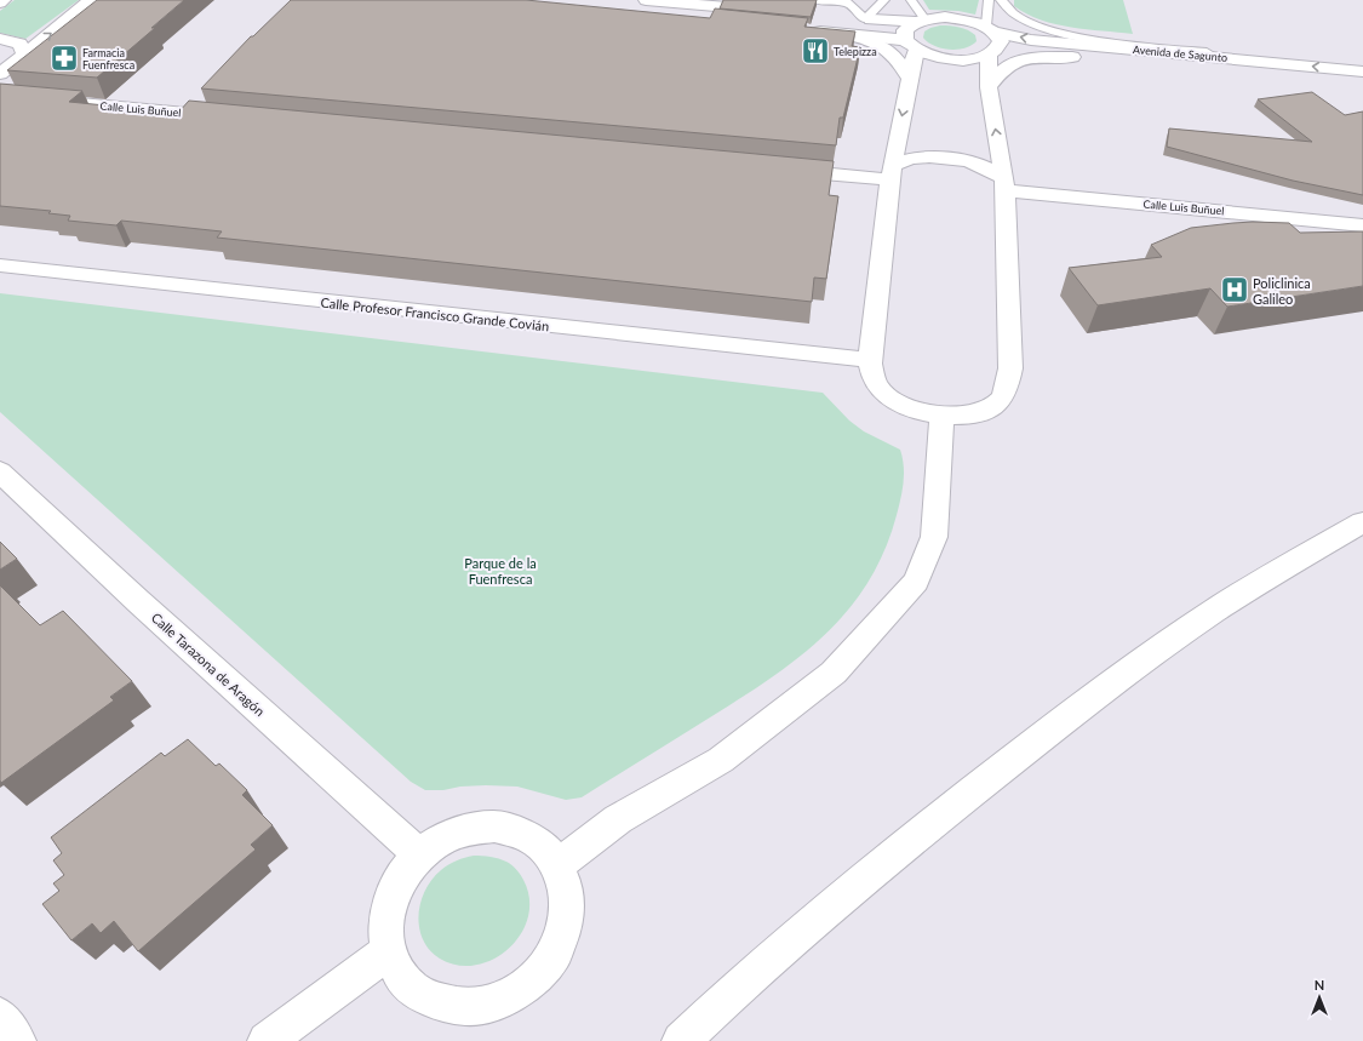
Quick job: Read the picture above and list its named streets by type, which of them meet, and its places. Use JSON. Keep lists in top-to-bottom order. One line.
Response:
{"streets":{"main road":["Avenida de Sagunto","Calle Luis Buñuel","Calle Profesor Francisco Grande Covián","Calle Tarazona de Aragón"]},"parks":["Parque de la Fuenfresca"],"places":{"restaurant":["Telepizza"],"pharmacy":["Farmacia Fuenfresca"],"hospital":["Policlinica Galileo"]},"north":"top"}
